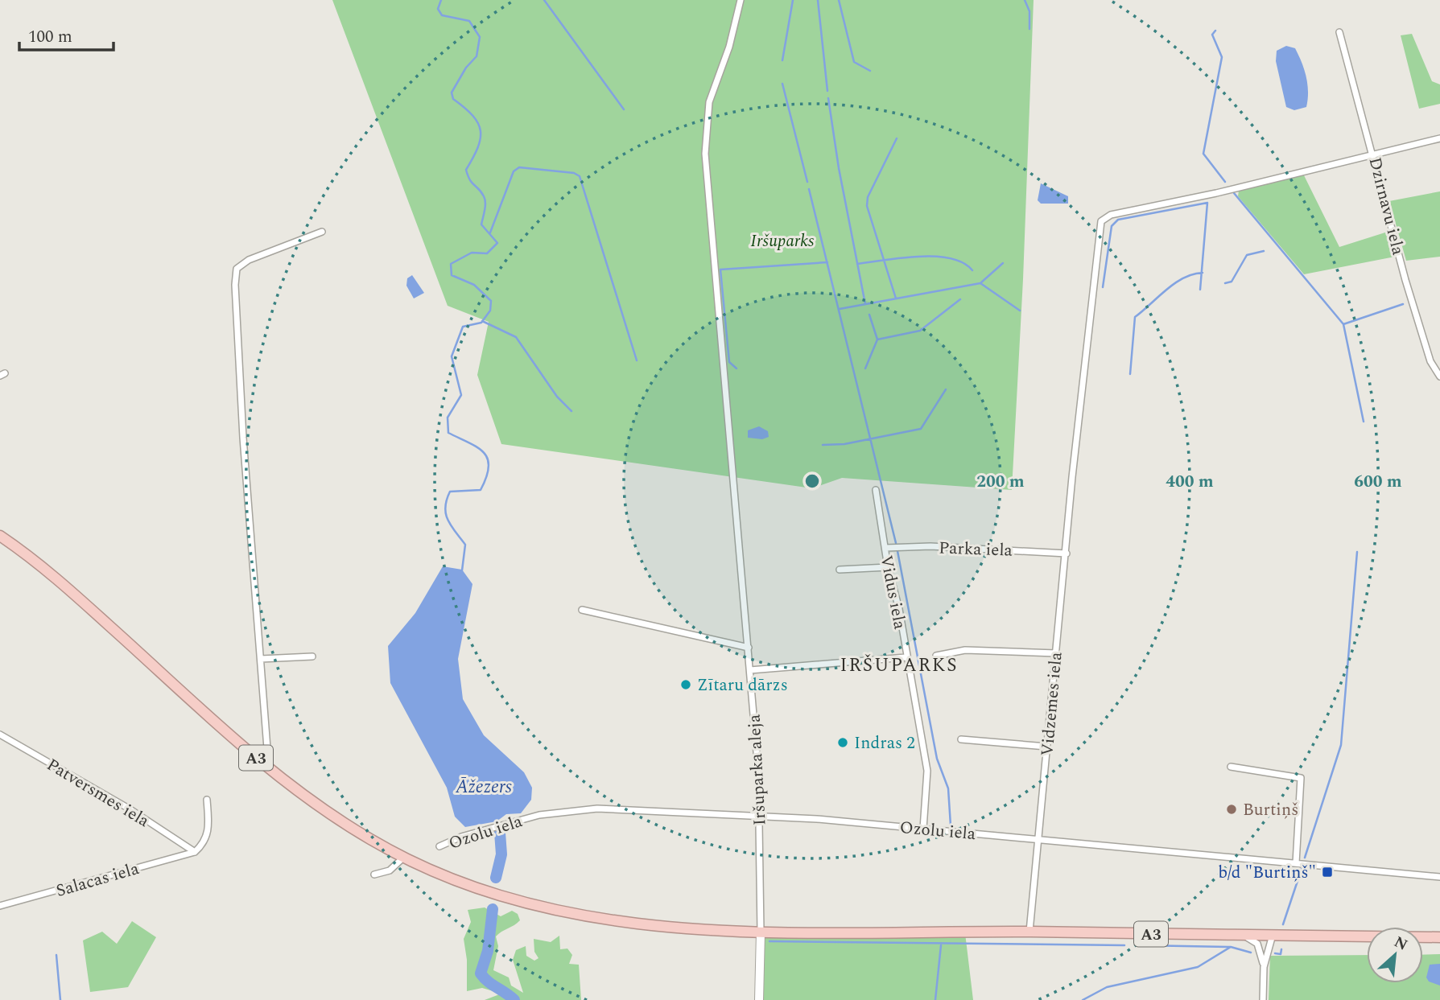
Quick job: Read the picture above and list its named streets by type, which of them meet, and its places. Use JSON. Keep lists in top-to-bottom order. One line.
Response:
{"streets":{"highway":["A3"],"street":["Dzirnavu iela","Parka iela","Vidus iela","Vidzemes iela","Iršuparka aleja","Patversmes iela","Ozolu iela","Salacas iela"]},"crossings":[["Dzirnavu iela","Vidzemes iela"],["Parka iela","Vidus iela"],["Parka iela","Vidzemes iela"],["Vidus iela","Ozolu iela"],["Vidzemes iela","A3"],["Vidzemes iela","Ozolu iela"],["A3","Iršuparka aleja"],["Iršuparka aleja","Ozolu iela"],["Patversmes iela","Salacas iela"]],"districts":["IRŠUPARKS"],"water":["Āžezers"],"parks":["Iršuparks"],"places":{"other":["Zītaru dārzs","Indras 2","Burtiņš"],"transit":["b/d \"Burtiņš\""]},"scale_bar":"100 m","north":"top right","rings":["200 m","400 m","600 m"]}
